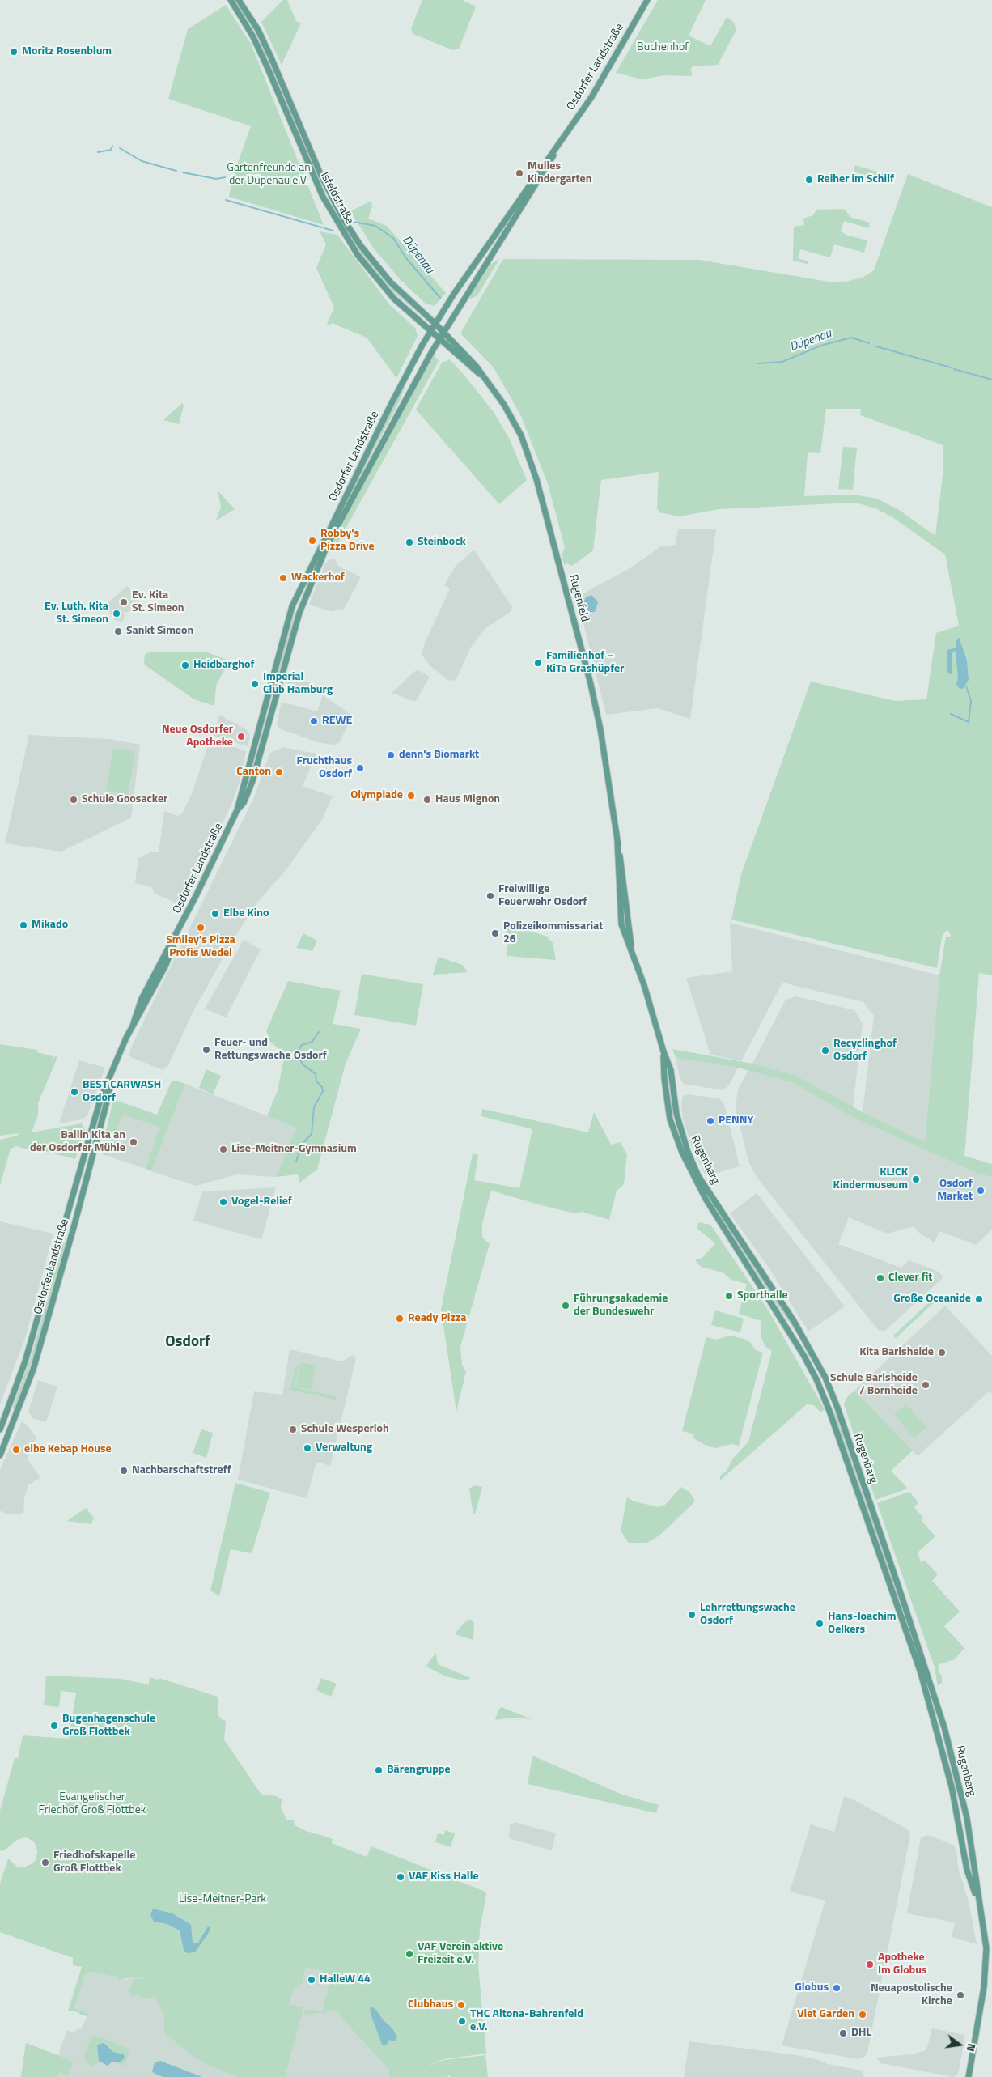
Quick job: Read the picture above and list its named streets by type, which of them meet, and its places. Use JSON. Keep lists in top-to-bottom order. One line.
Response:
{"streets":{"main road":["Osdorfer Landstraße","Isfeldstraße","Rugenfeld","Rugenbarg"]},"crossings":[["Osdorfer Landstraße","Isfeldstraße"],["Osdorfer Landstraße","Rugenfeld"],["Isfeldstraße","Rugenfeld"],["Rugenfeld","Rugenbarg"]],"districts":["Osdorf"],"water":["Düpenau"],"parks":["Buchenhof","Gartenfreunde an der Düpenau e.V.","Evangelischer Friedhof Groß Flottbek","Lise-Meitner-Park"],"places":["Moritz Rosenblum","Mulles Kindergarten","Reiher im Schilf","Robby's Pizza Drive","Steinbock","Wackerhof","Ev. Kita St. Simeon","Ev. Luth. Kita St. Simeon","Sankt Simeon","Familienhof – KiTa Grashüpfer","Heidbarghof","Imperial Club Hamburg","REWE","Neue Osdorfer Apotheke","denn's Biomarkt","Fruchthaus Osdorf","Canton","Olympiade","Schule Goosacker","Haus Mignon","Freiwillige Feuerwehr Osdorf","Elbe Kino","Mikado","Smiley's Pizza Profis Wedel","Polizeikommissariat 26","Feuer- und Rettungswache Osdorf","Recyclinghof Osdorf","BEST CARWASH Osdorf","PENNY","Ballin Kita an der Osdorfer Mühle","Lise-Meitner-Gymnasium","KL!CK Kindermuseum","Osdorf Market","Vogel-Relief","Clever fit","Sporthalle","Große Oceanide","Führungsakademie der Bundeswehr","Ready Pizza","Kita Barlsheide","Schule Barlsheide / Bornheide","Schule Wesperloh","Verwaltung","elbe Kebap House","Nachbarschaftstreff","Lehrrettungswache Osdorf","Hans-Joachim Oelkers","Bugenhagenschule Groß Flottbek","Bärengruppe","Friedhofskapelle Groß Flottbek","VAF Kiss Halle","VAF Verein aktive Freizeit e.V.","Apotheke Im Globus","HalleW 44","Globus","Neuapostolische Kirche","Clubhaus","Viet Garden","THC Altona-Bahrenfeld e.V.","DHL"],"north":"right"}
